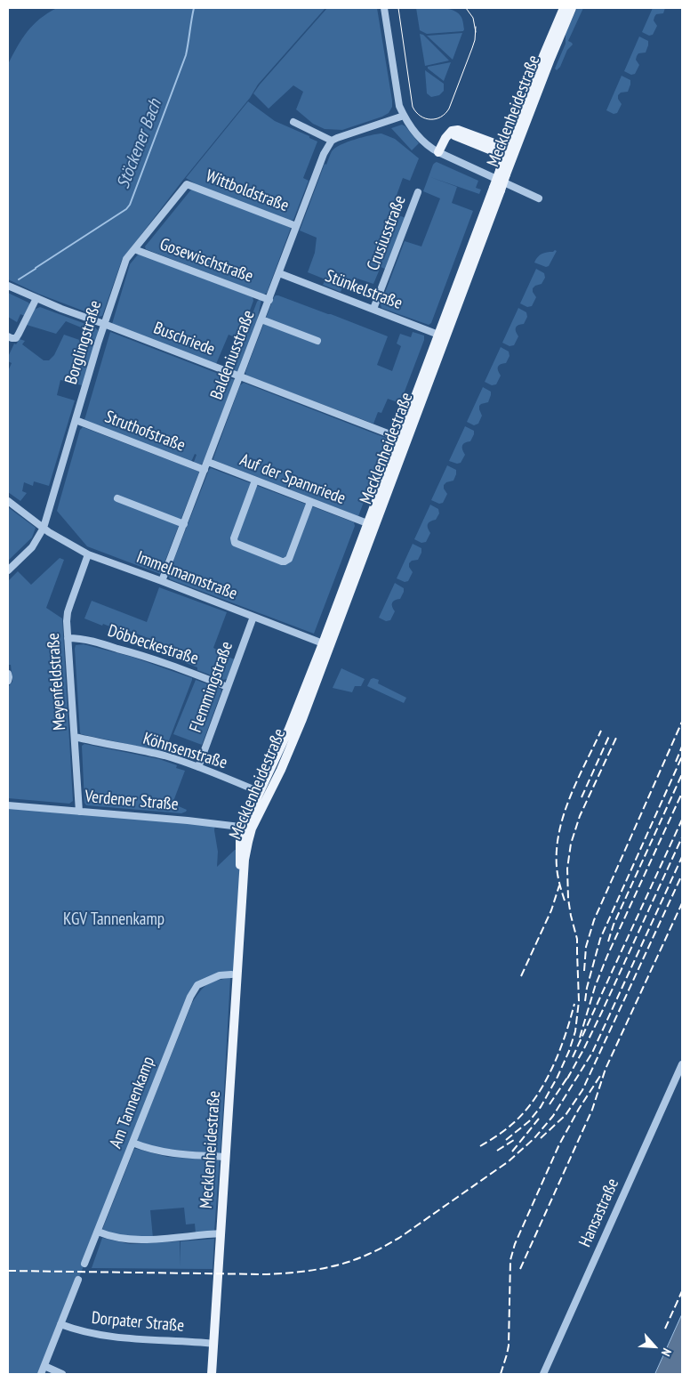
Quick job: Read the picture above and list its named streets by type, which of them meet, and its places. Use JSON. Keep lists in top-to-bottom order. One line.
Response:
{"streets":{"main road":["Mecklenheidestraße"],"street":["Wittboldstraße","Crusiusstraße","Gosewischstraße","Stünkelstraße","Buschriede","Borglingstraße","Baldeniusstraße","Struthofstraße","Auf der Spannriede","Immelmannstraße","Döbbeckestraße","Meyenfeldstraße","Flemmingstraße","Köhnsenstraße","Verdener Straße","Am Tannenkamp","Hansastraße","Dorpater Straße"]},"crossings":[["Mecklenheidestraße","Stünkelstraße"],["Mecklenheidestraße","Buschriede"],["Mecklenheidestraße","Auf der Spannriede"],["Mecklenheidestraße","Immelmannstraße"],["Mecklenheidestraße","Köhnsenstraße"],["Mecklenheidestraße","Verdener Straße"],["Mecklenheidestraße","Dorpater Straße"],["Wittboldstraße","Borglingstraße"],["Wittboldstraße","Baldeniusstraße"],["Crusiusstraße","Stünkelstraße"],["Gosewischstraße","Borglingstraße"],["Gosewischstraße","Baldeniusstraße"],["Stünkelstraße","Baldeniusstraße"],["Buschriede","Borglingstraße"],["Buschriede","Baldeniusstraße"],["Borglingstraße","Struthofstraße"],["Borglingstraße","Immelmannstraße"],["Baldeniusstraße","Struthofstraße"],["Baldeniusstraße","Auf der Spannriede"],["Baldeniusstraße","Immelmannstraße"],["Immelmannstraße","Meyenfeldstraße"],["Immelmannstraße","Flemmingstraße"],["Döbbeckestraße","Meyenfeldstraße"],["Döbbeckestraße","Flemmingstraße"],["Meyenfeldstraße","Köhnsenstraße"],["Meyenfeldstraße","Verdener Straße"],["Flemmingstraße","Köhnsenstraße"]],"water":["Stöckener Bach"],"parks":["KGV Tannenkamp"],"north":"bottom right"}
